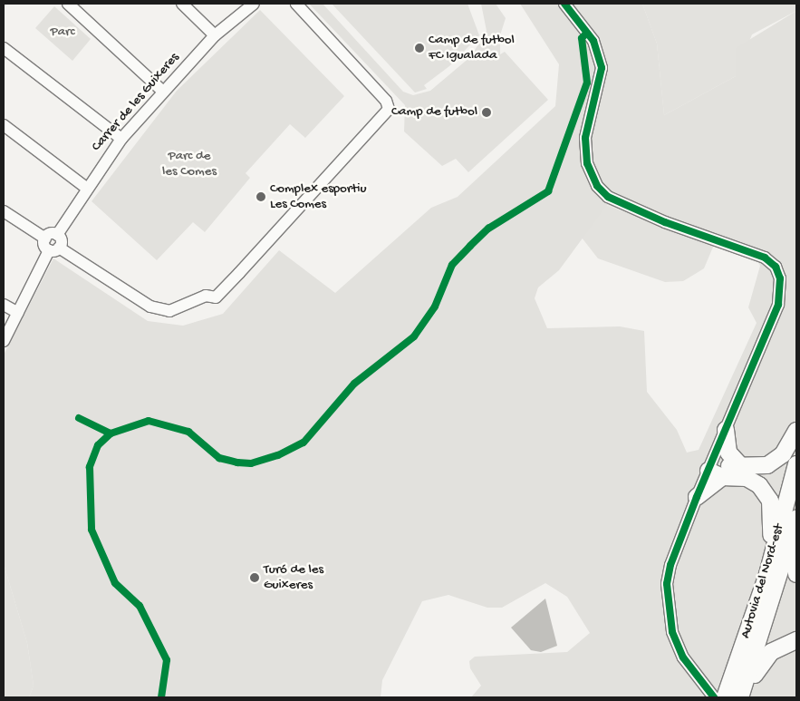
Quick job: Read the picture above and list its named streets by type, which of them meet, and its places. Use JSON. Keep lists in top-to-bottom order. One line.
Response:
{"streets":{"highway":["Autovia del Nord-est"],"street":["Carrer de les Guixeres"]},"parks":["Parc","Parc de les Comes"],"places":["Camp de futbol FC Igualada","Camp de futbol","Complex esportiu Les Comes","Turó de les Guixeres"]}
